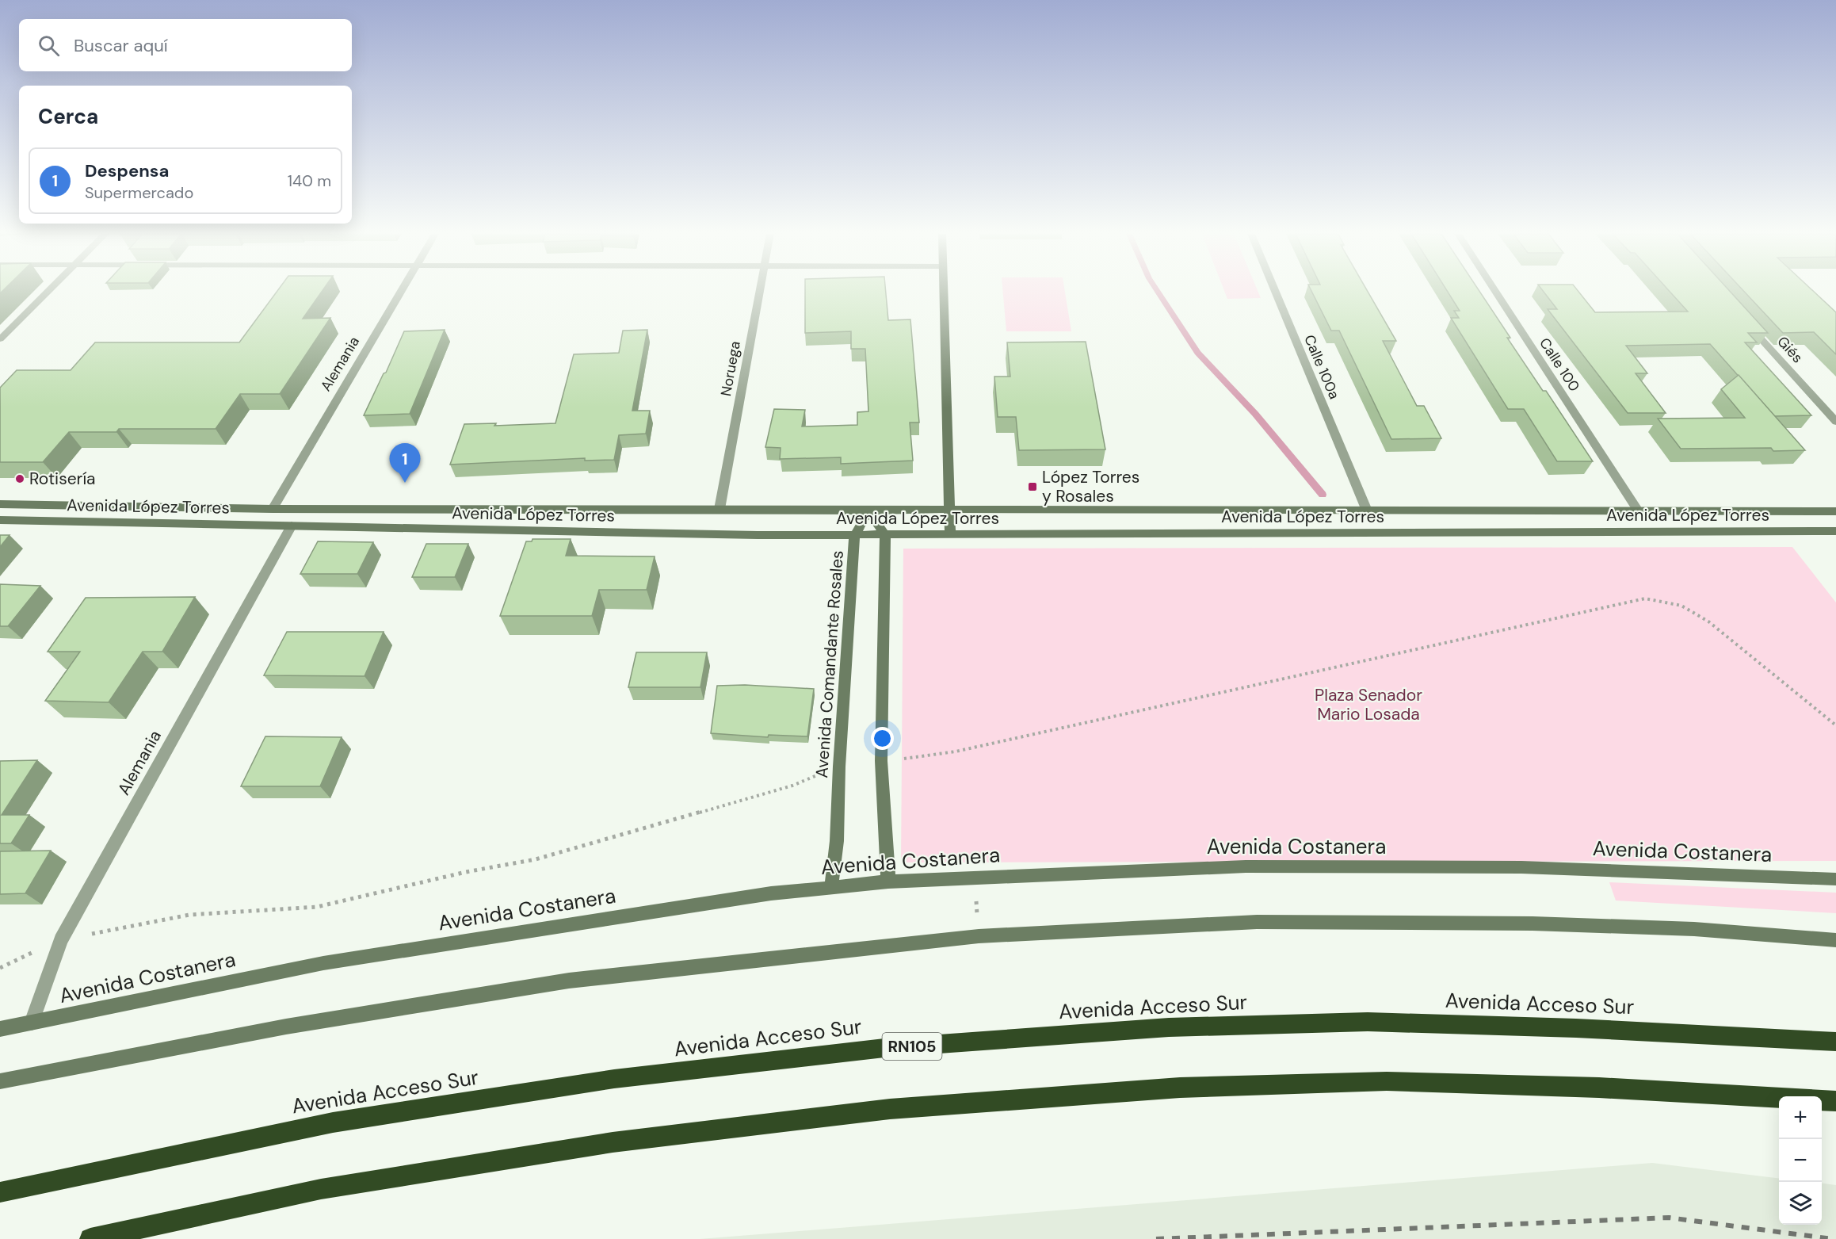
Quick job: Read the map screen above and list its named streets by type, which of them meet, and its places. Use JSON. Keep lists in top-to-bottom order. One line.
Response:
{"streets":{"highway":["Avenida Acceso Sur","RN105"],"main road":["Avenida López Torres","Avenida Comandante Rosales","Avenida Costanera"],"street":["Giés","Alemania","Calle 100","Calle 100a","Noruega"]},"crossings":[["Alemania","Avenida López Torres"],["Alemania","Avenida Costanera"],["Calle 100","Avenida López Torres"],["Calle 100a","Avenida López Torres"],["Noruega","Avenida López Torres"],["Avenida López Torres","Avenida Comandante Rosales"],["Avenida Comandante Rosales","Avenida Costanera"]],"parks":["Plaza Senador Mario Losada"],"places":{"other":["Rotisería"],"transit":["López Torres y Rosales"]},"page":{"search":"Buscar aquí","heading":"Cerca","list":[{"mark":"1","name":"Despensa","note":"Supermercado","value":"140 m"}],"pins":"1","map_buttons":["+","−"]}}
